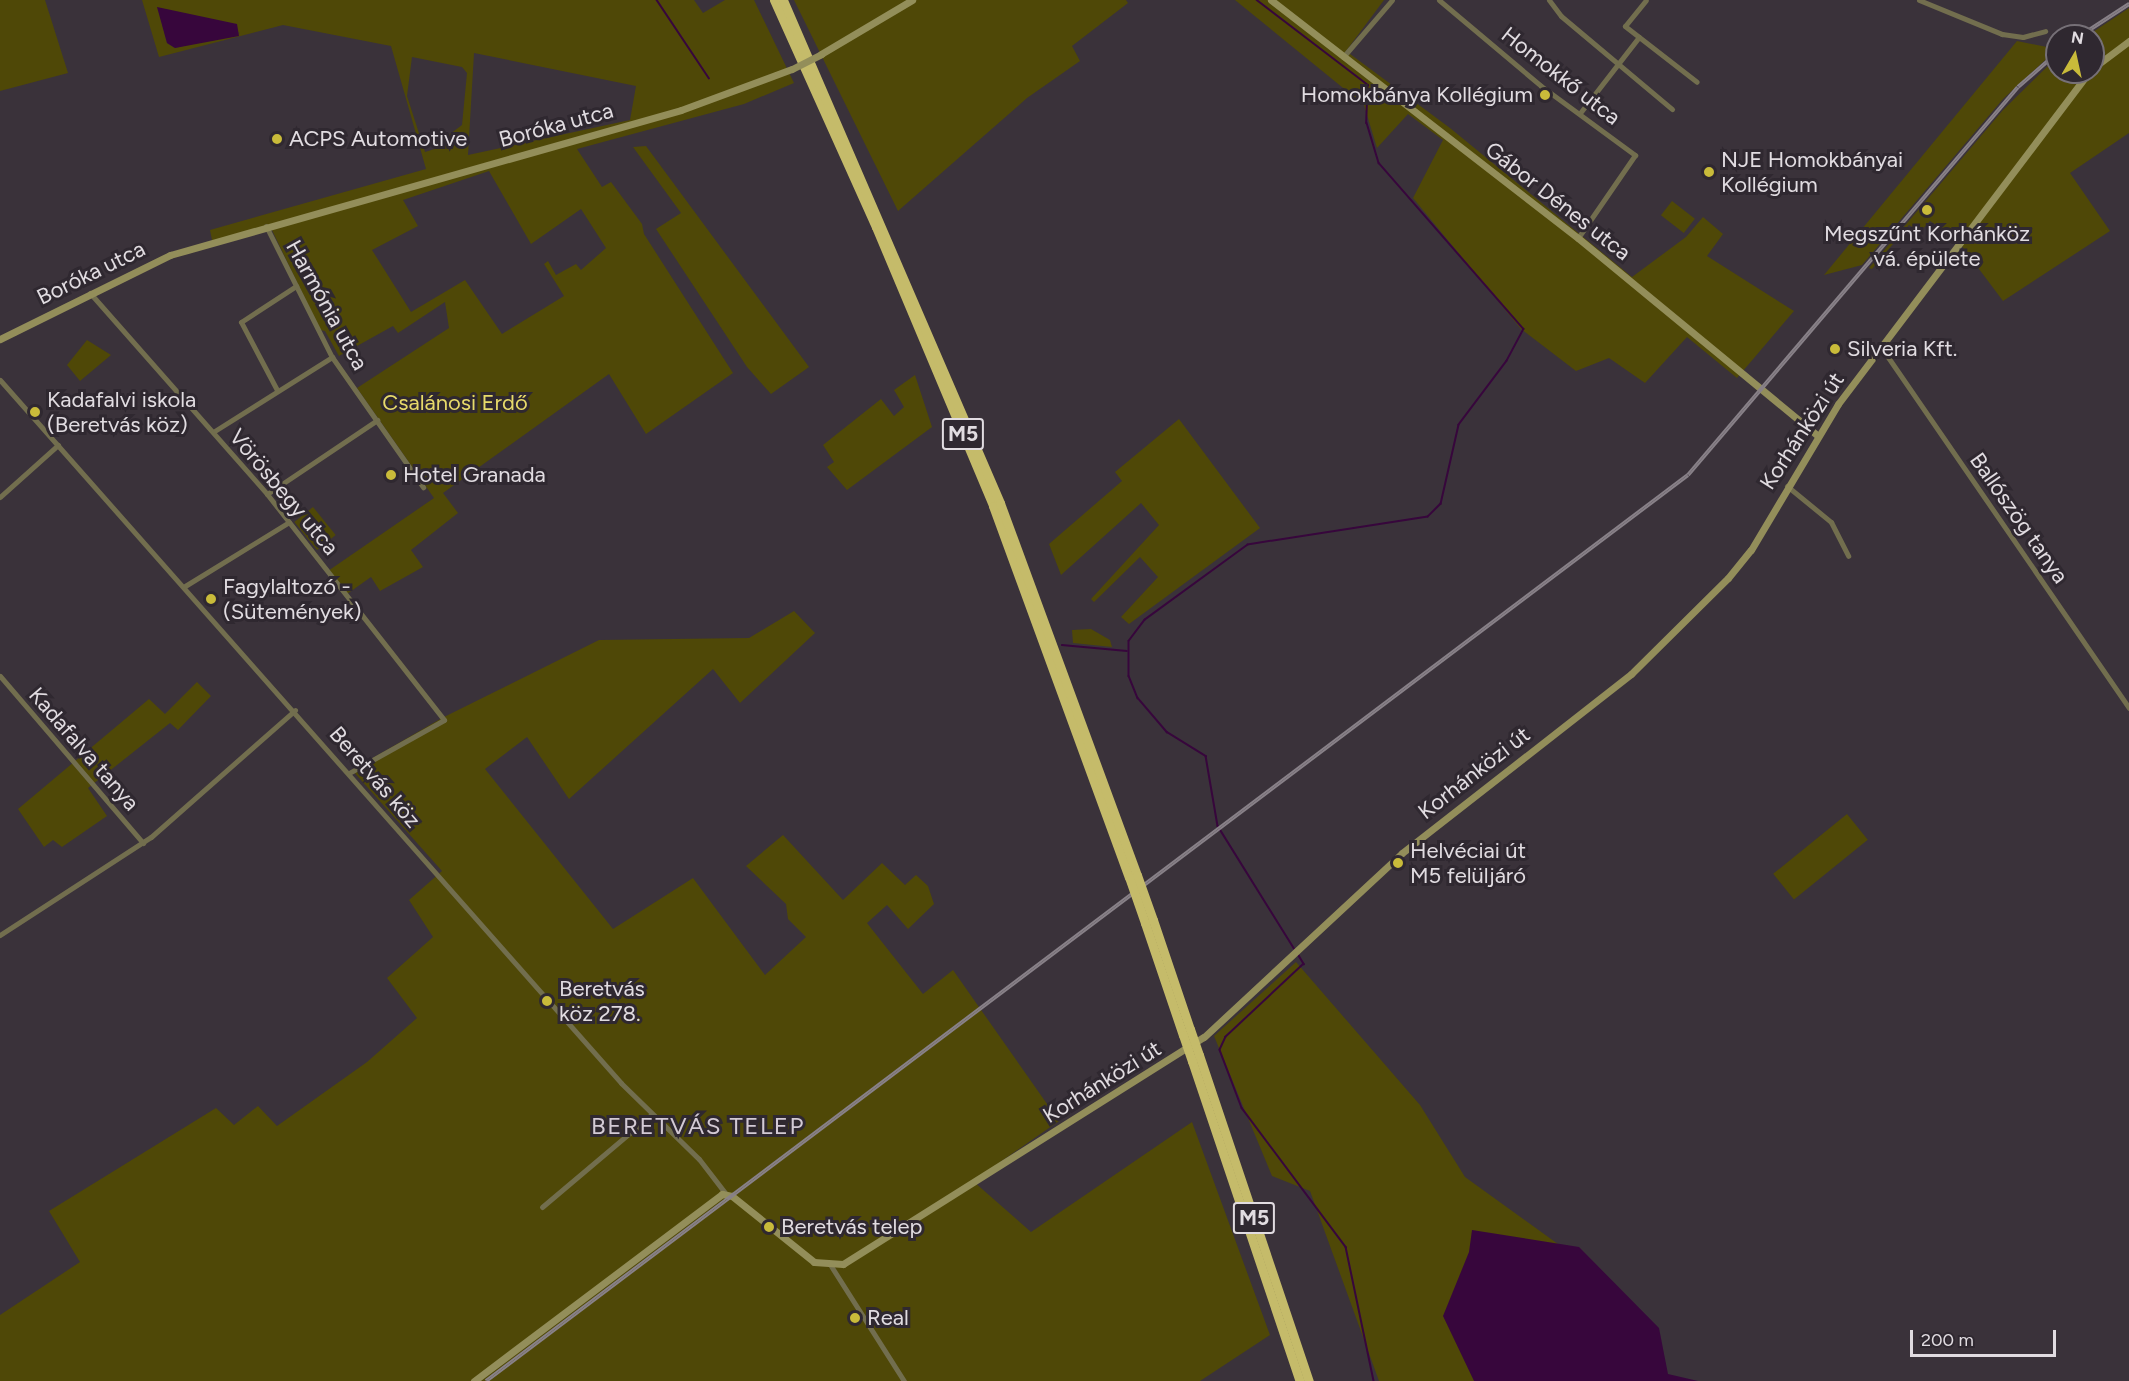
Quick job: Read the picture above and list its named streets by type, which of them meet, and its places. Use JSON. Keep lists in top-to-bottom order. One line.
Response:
{"streets":{"highway":["M5"],"street":["Homokkő utca","Boróka utca","Gábor Dénes utca","Harmónia utca","Korhánközi út","Vörösbegy utca","Ballószög tanya","Kadafalva tanya","Beretvás köz"]},"crossings":[["Homokkő utca","Gábor Dénes utca"],["Boróka utca","Harmónia utca"],["Boróka utca","Vörösbegy utca"],["Gábor Dénes utca","Korhánközi út"],["Korhánközi út","Ballószög tanya"],["Vörösbegy utca","Beretvás köz"],["Kadafalva tanya","Beretvás köz"]],"districts":["BERETVÁS TELEP"],"parks":["Csalánosi Erdő"],"places":["Homokbánya Kollégium","ACPS Automotive","NJE Homokbányai Kollégium","Megszűnt Korhánköz vá. épülete","Silveria Kft.","Kadafalvi iskola (Beretvás köz)","Hotel Granada","Fagylaltozó - (Sütemények)","Helvéciai út M5 felüljáró","Beretvás köz 278.","Beretvás telep","Real"],"scale_bar":"200 m","north":"top"}
